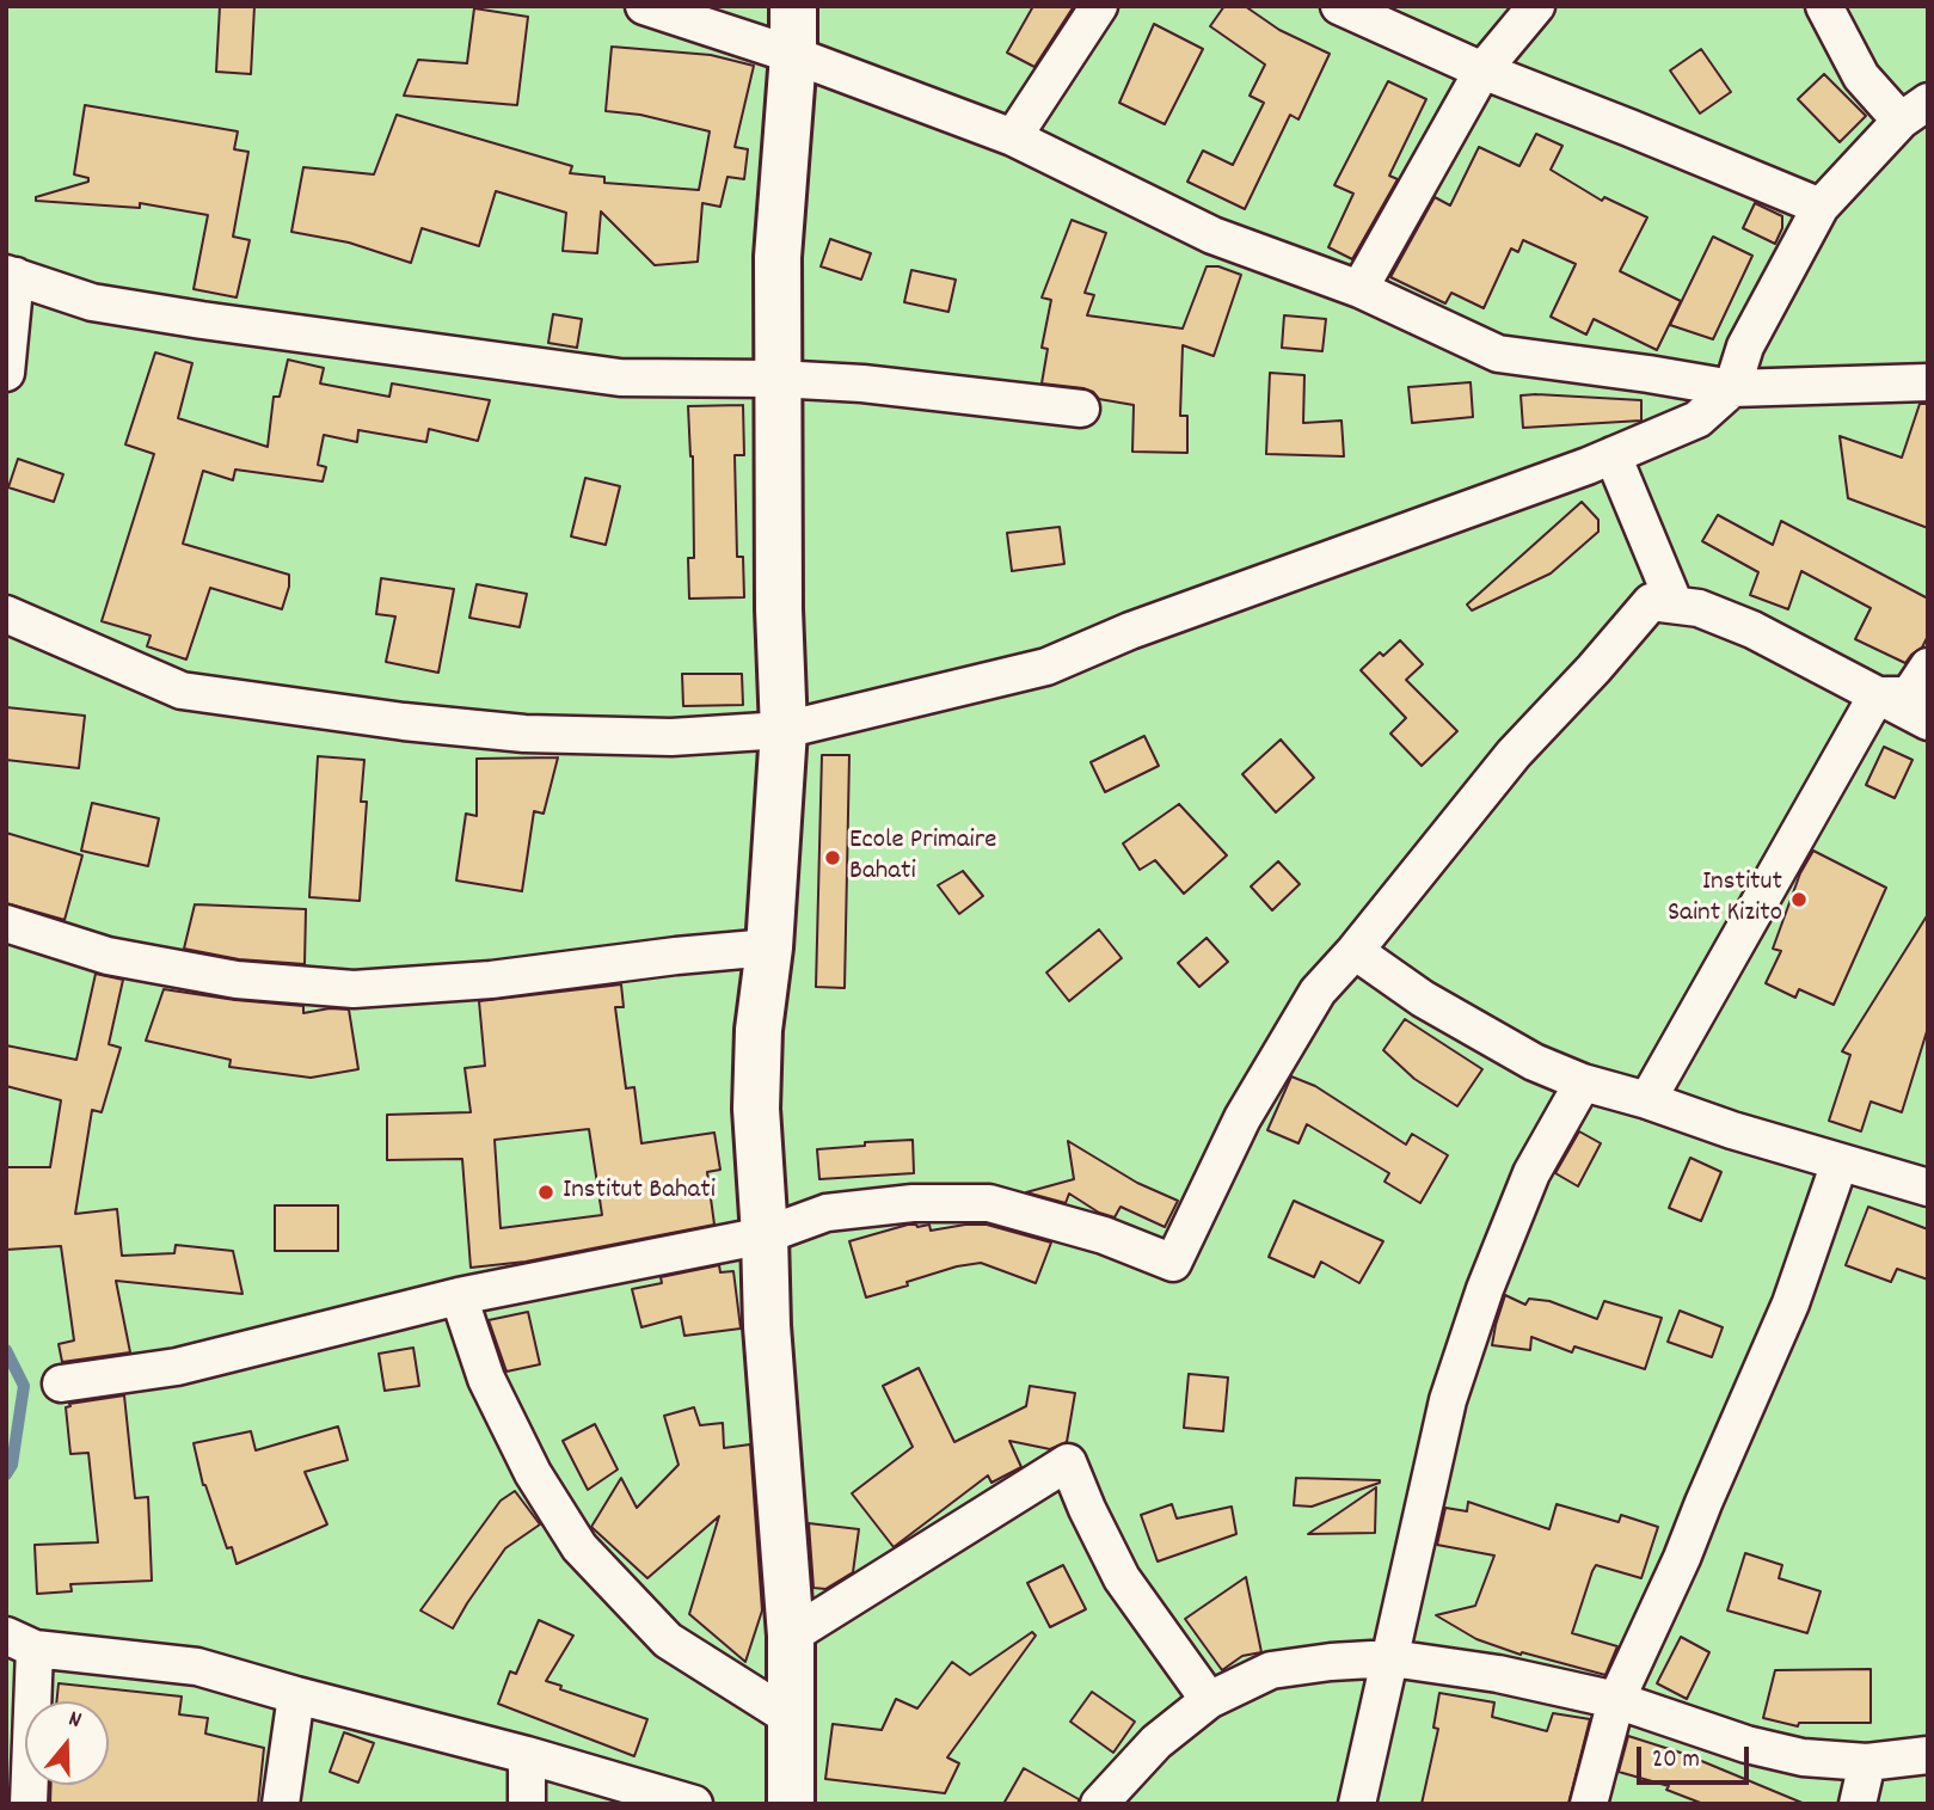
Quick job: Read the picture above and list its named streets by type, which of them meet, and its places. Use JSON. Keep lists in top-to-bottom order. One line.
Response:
{"places":["Ecole Primaire Bahati","Institut Saint Kizito","Institut Bahati"],"scale_bar":"20 m","north":"top"}
